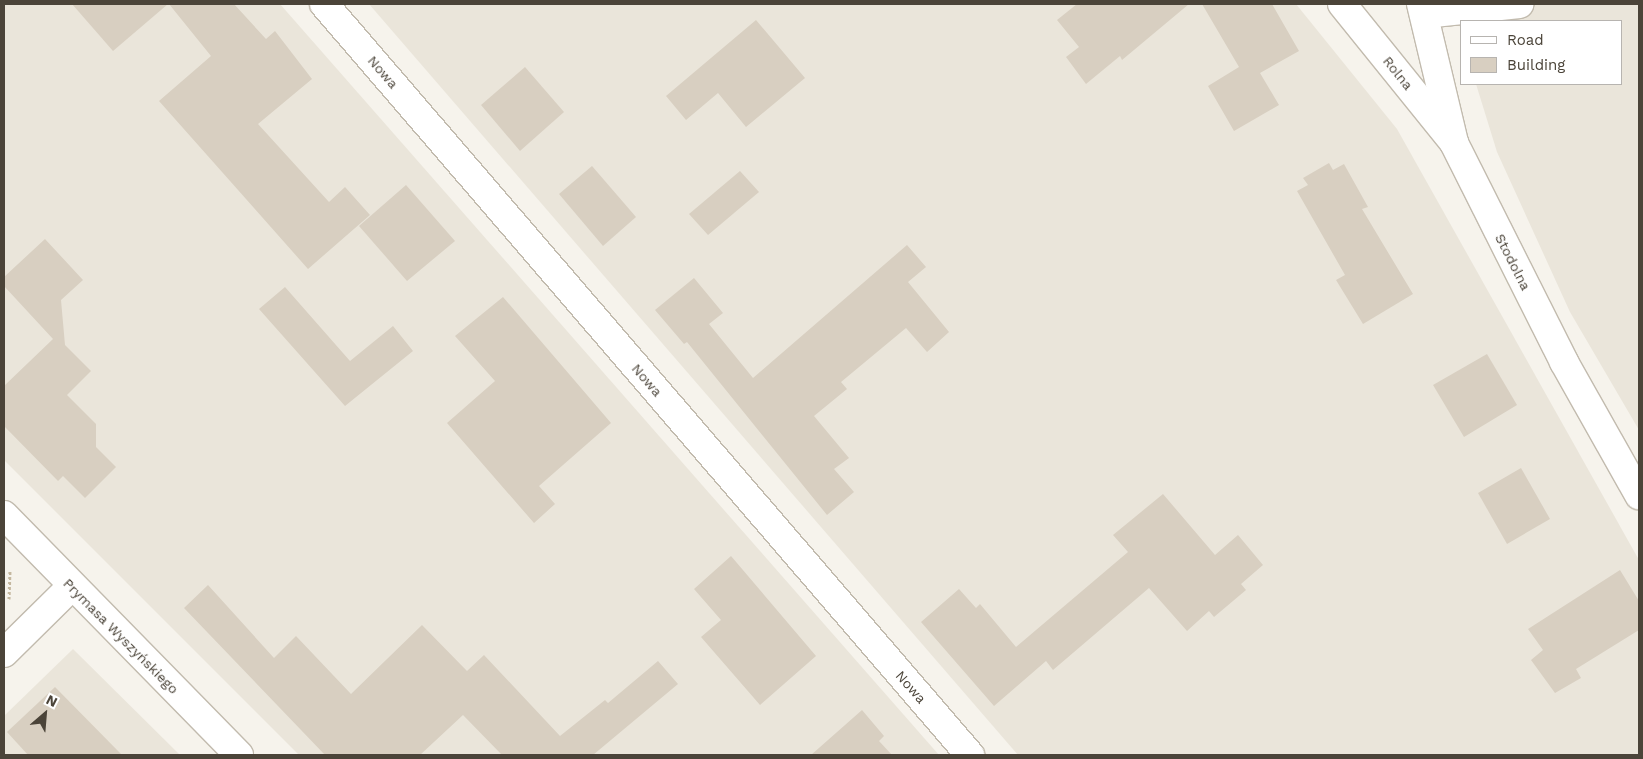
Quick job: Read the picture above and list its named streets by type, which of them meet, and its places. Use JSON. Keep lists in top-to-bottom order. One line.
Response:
{"streets":{"street":["Nowa","Rolna","Stodolna","Prymasa Wyszyńskiego"]},"crossings":[["Rolna","Stodolna"]],"legend":["Road","Building"],"north":"top right"}
